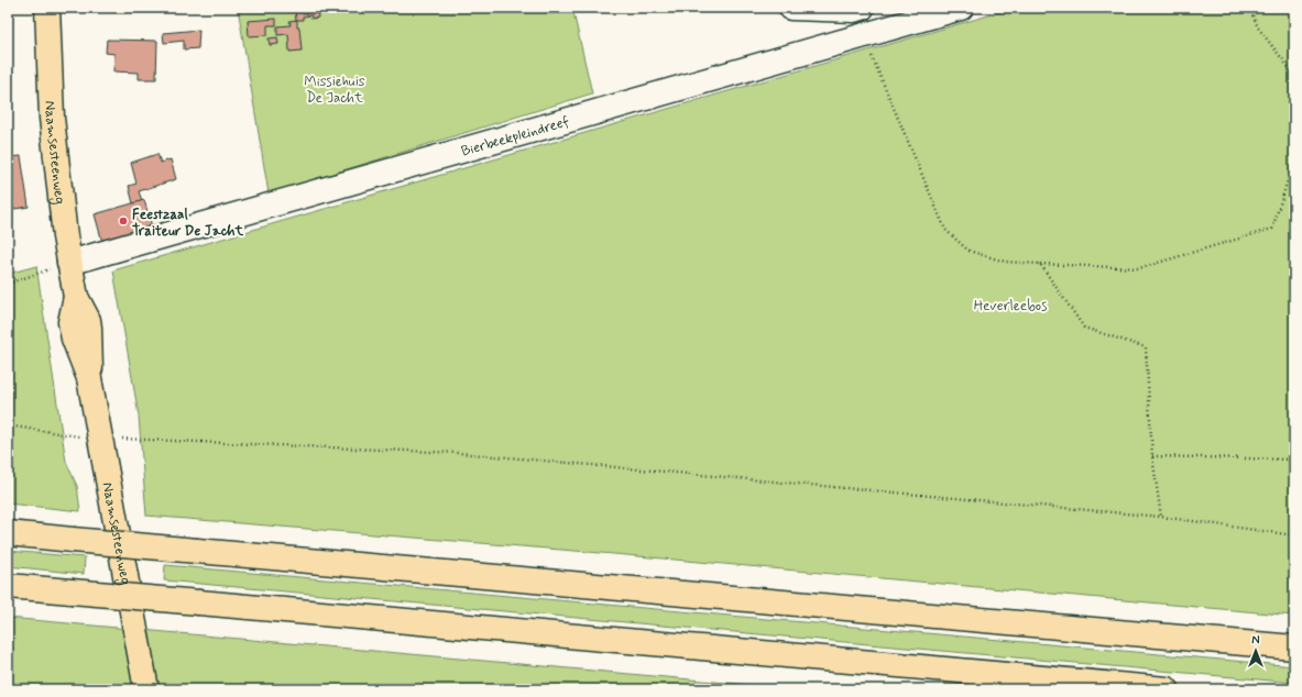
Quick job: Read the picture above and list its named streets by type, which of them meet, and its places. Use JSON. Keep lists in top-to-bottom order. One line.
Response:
{"streets":{"main road":["Naamsesteenweg"],"lane":["Bierbeekpleindreef"]},"crossings":[["Bierbeekpleindreef","Naamsesteenweg"]],"parks":["Missiehuis De Jacht","Heverleebos"],"places":["Feestzaal Traiteur De Jacht"],"north":"top"}
